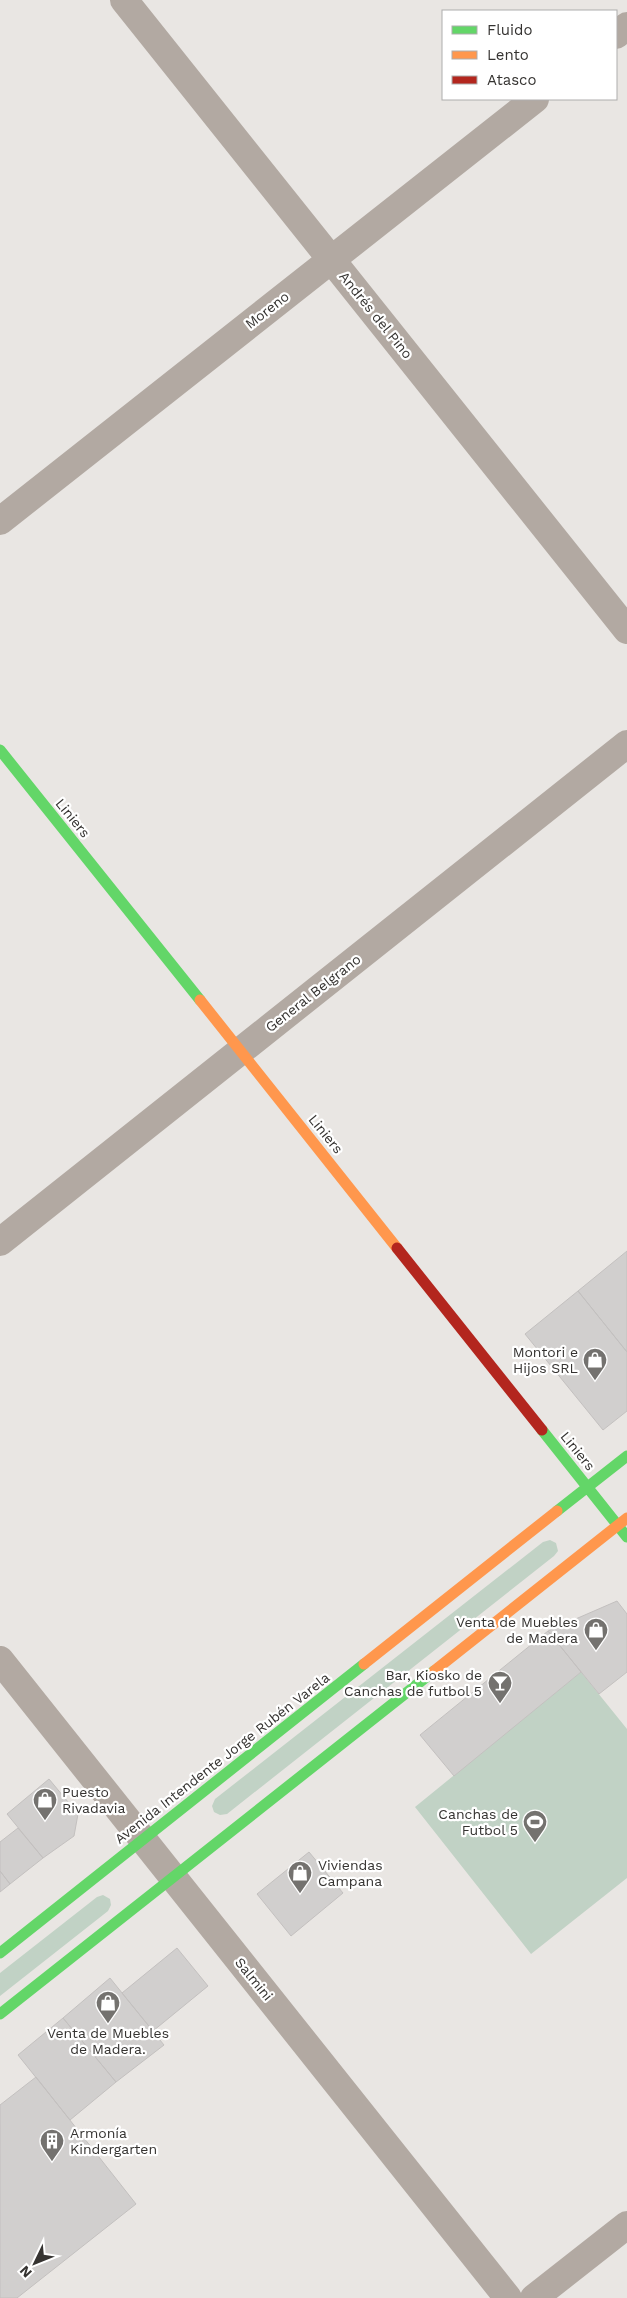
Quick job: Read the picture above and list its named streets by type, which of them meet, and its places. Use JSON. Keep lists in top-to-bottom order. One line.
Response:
{"streets":{"main road":["Liniers","Avenida Intendente Jorge Rubén Varela"],"street":["Moreno","Andrés del Pino","General Belgrano","Salmini"]},"crossings":[["Moreno","Andrés del Pino"],["Liniers","General Belgrano"],["Liniers","Avenida Intendente Jorge Rubén Varela"],["Avenida Intendente Jorge Rubén Varela","Salmini"]],"places":{"shop":["Montori e Hijos SRL","Venta de Muebles de Madera","Puesto Rivadavia","Viviendas Campana","Venta de Muebles de Madera."],"bar":["Bar, Kiosko de Canchas de futbol 5"],"sports":["Canchas de Futbol 5"],"building":["Armonía Kindergarten"]},"legend":["Fluido","Lento","Atasco"],"north":"bottom left"}
